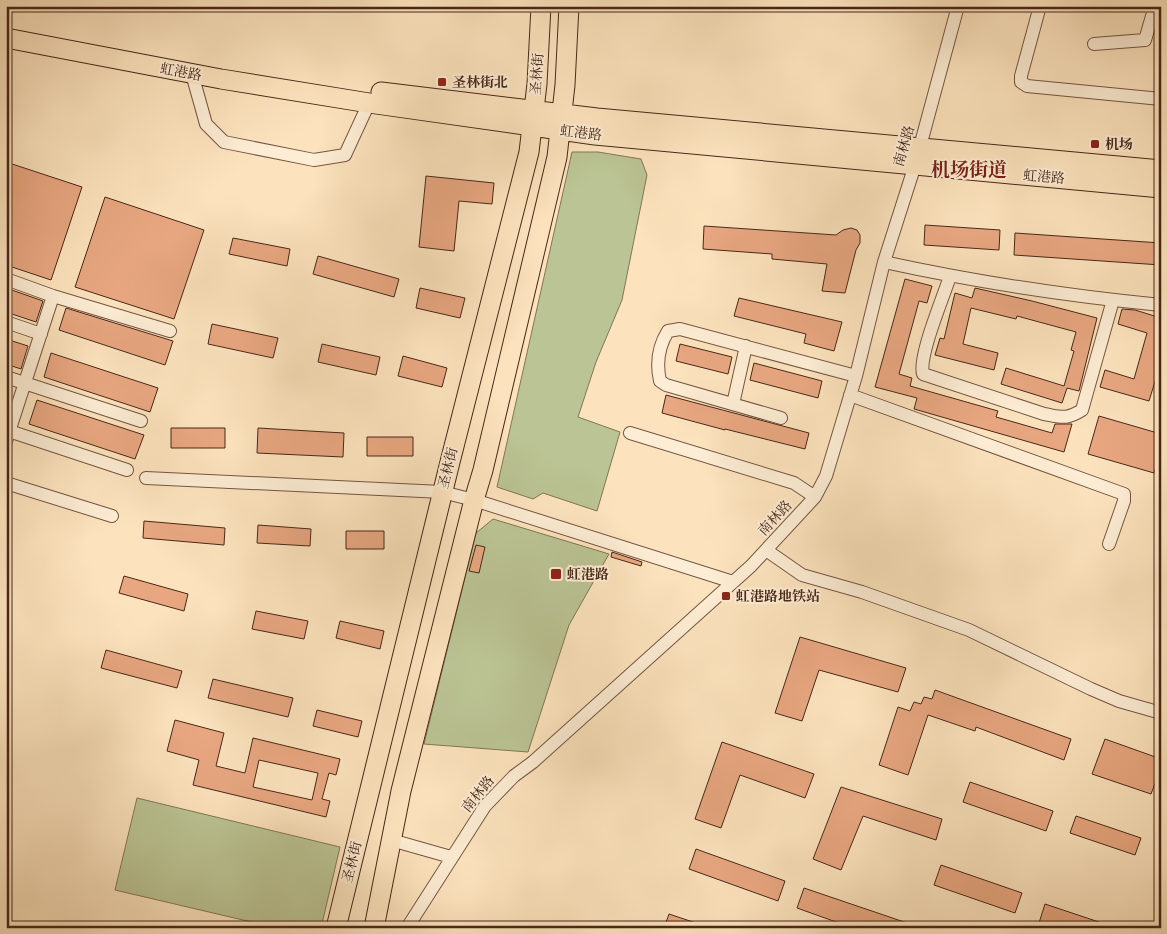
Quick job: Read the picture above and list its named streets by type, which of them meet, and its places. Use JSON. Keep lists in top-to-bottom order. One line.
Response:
{"streets":{"highway":["虹港路","圣林街"],"street":["南林路"]},"crossings":[["虹港路","圣林街"],["虹港路","南林路"]],"districts":["机场街道"],"places":{"transit":["圣林街北","机场","虹港路","虹港路地铁站"]}}
